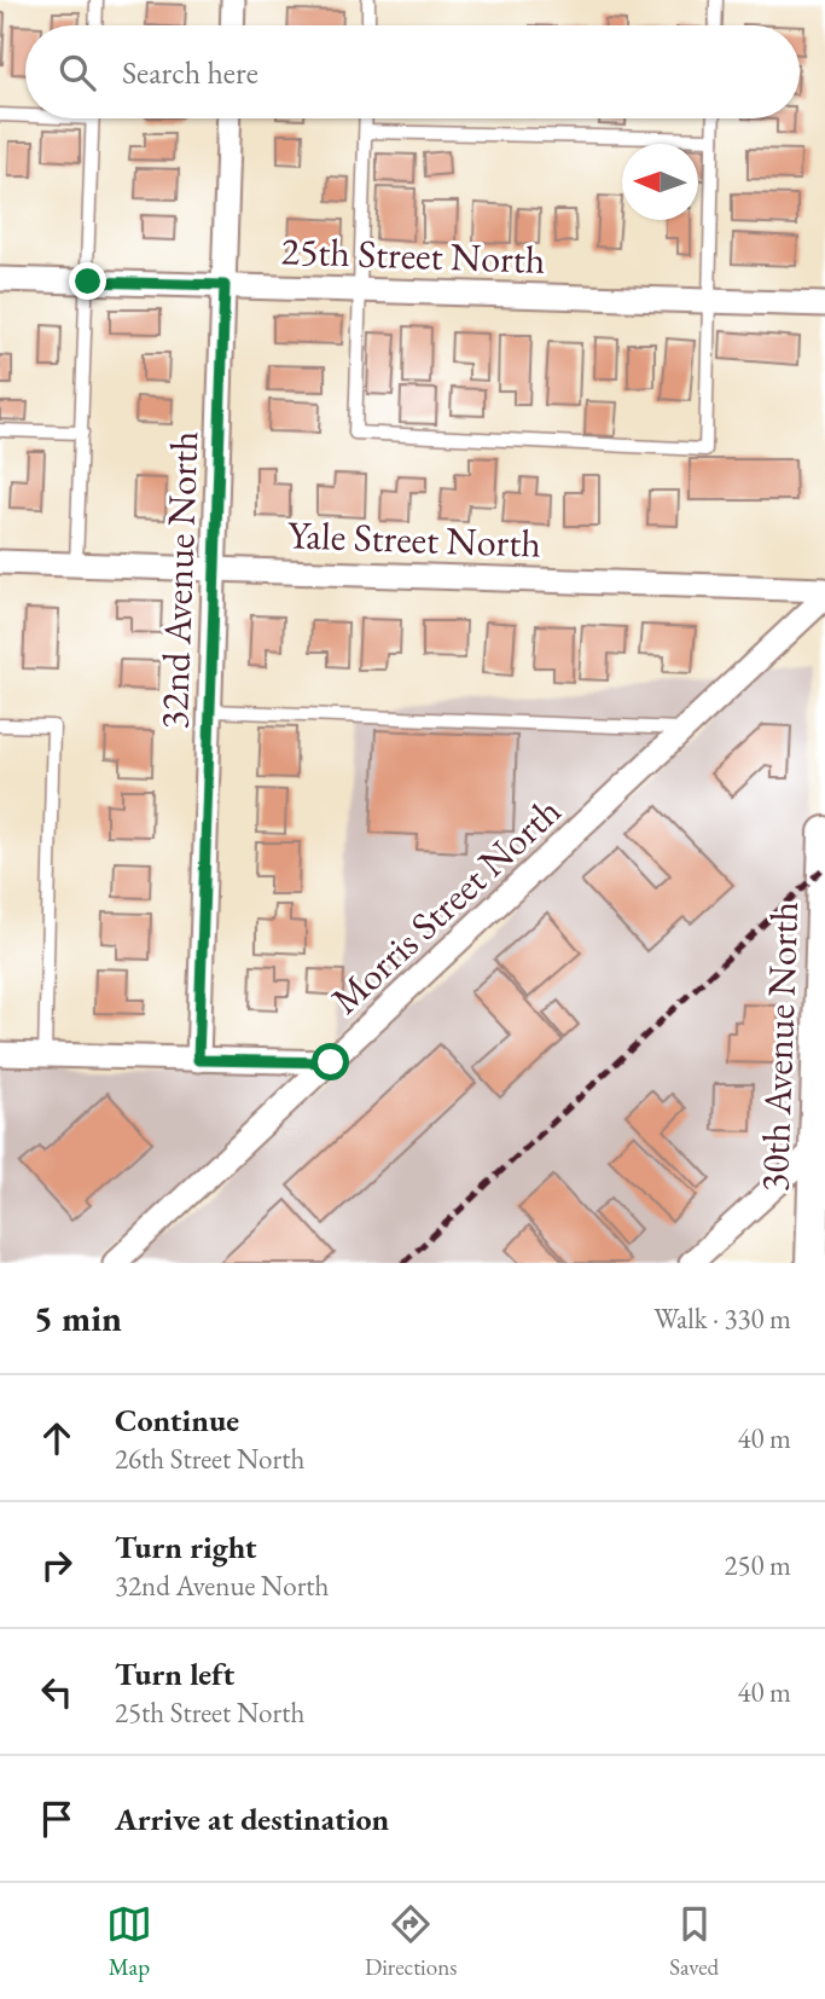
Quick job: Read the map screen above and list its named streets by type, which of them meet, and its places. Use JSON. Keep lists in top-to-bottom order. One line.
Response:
{"streets":{"street":["25th Street North","Yale Street North","32nd Avenue North","Morris Street North","30th Avenue North"]},"crossings":[["25th Street North","32nd Avenue North"],["Yale Street North","32nd Avenue North"]],"north":"left","page":{"search":"Search here","heading":["5 min","Walk · 330 m"],"list":[["Continue","26th Street North","40 m"],["Turn right","32nd Avenue North","250 m"],["Turn left","25th Street North","40 m"],"Arrive at destination"],"nav":["Map","Directions","Saved"]}}
